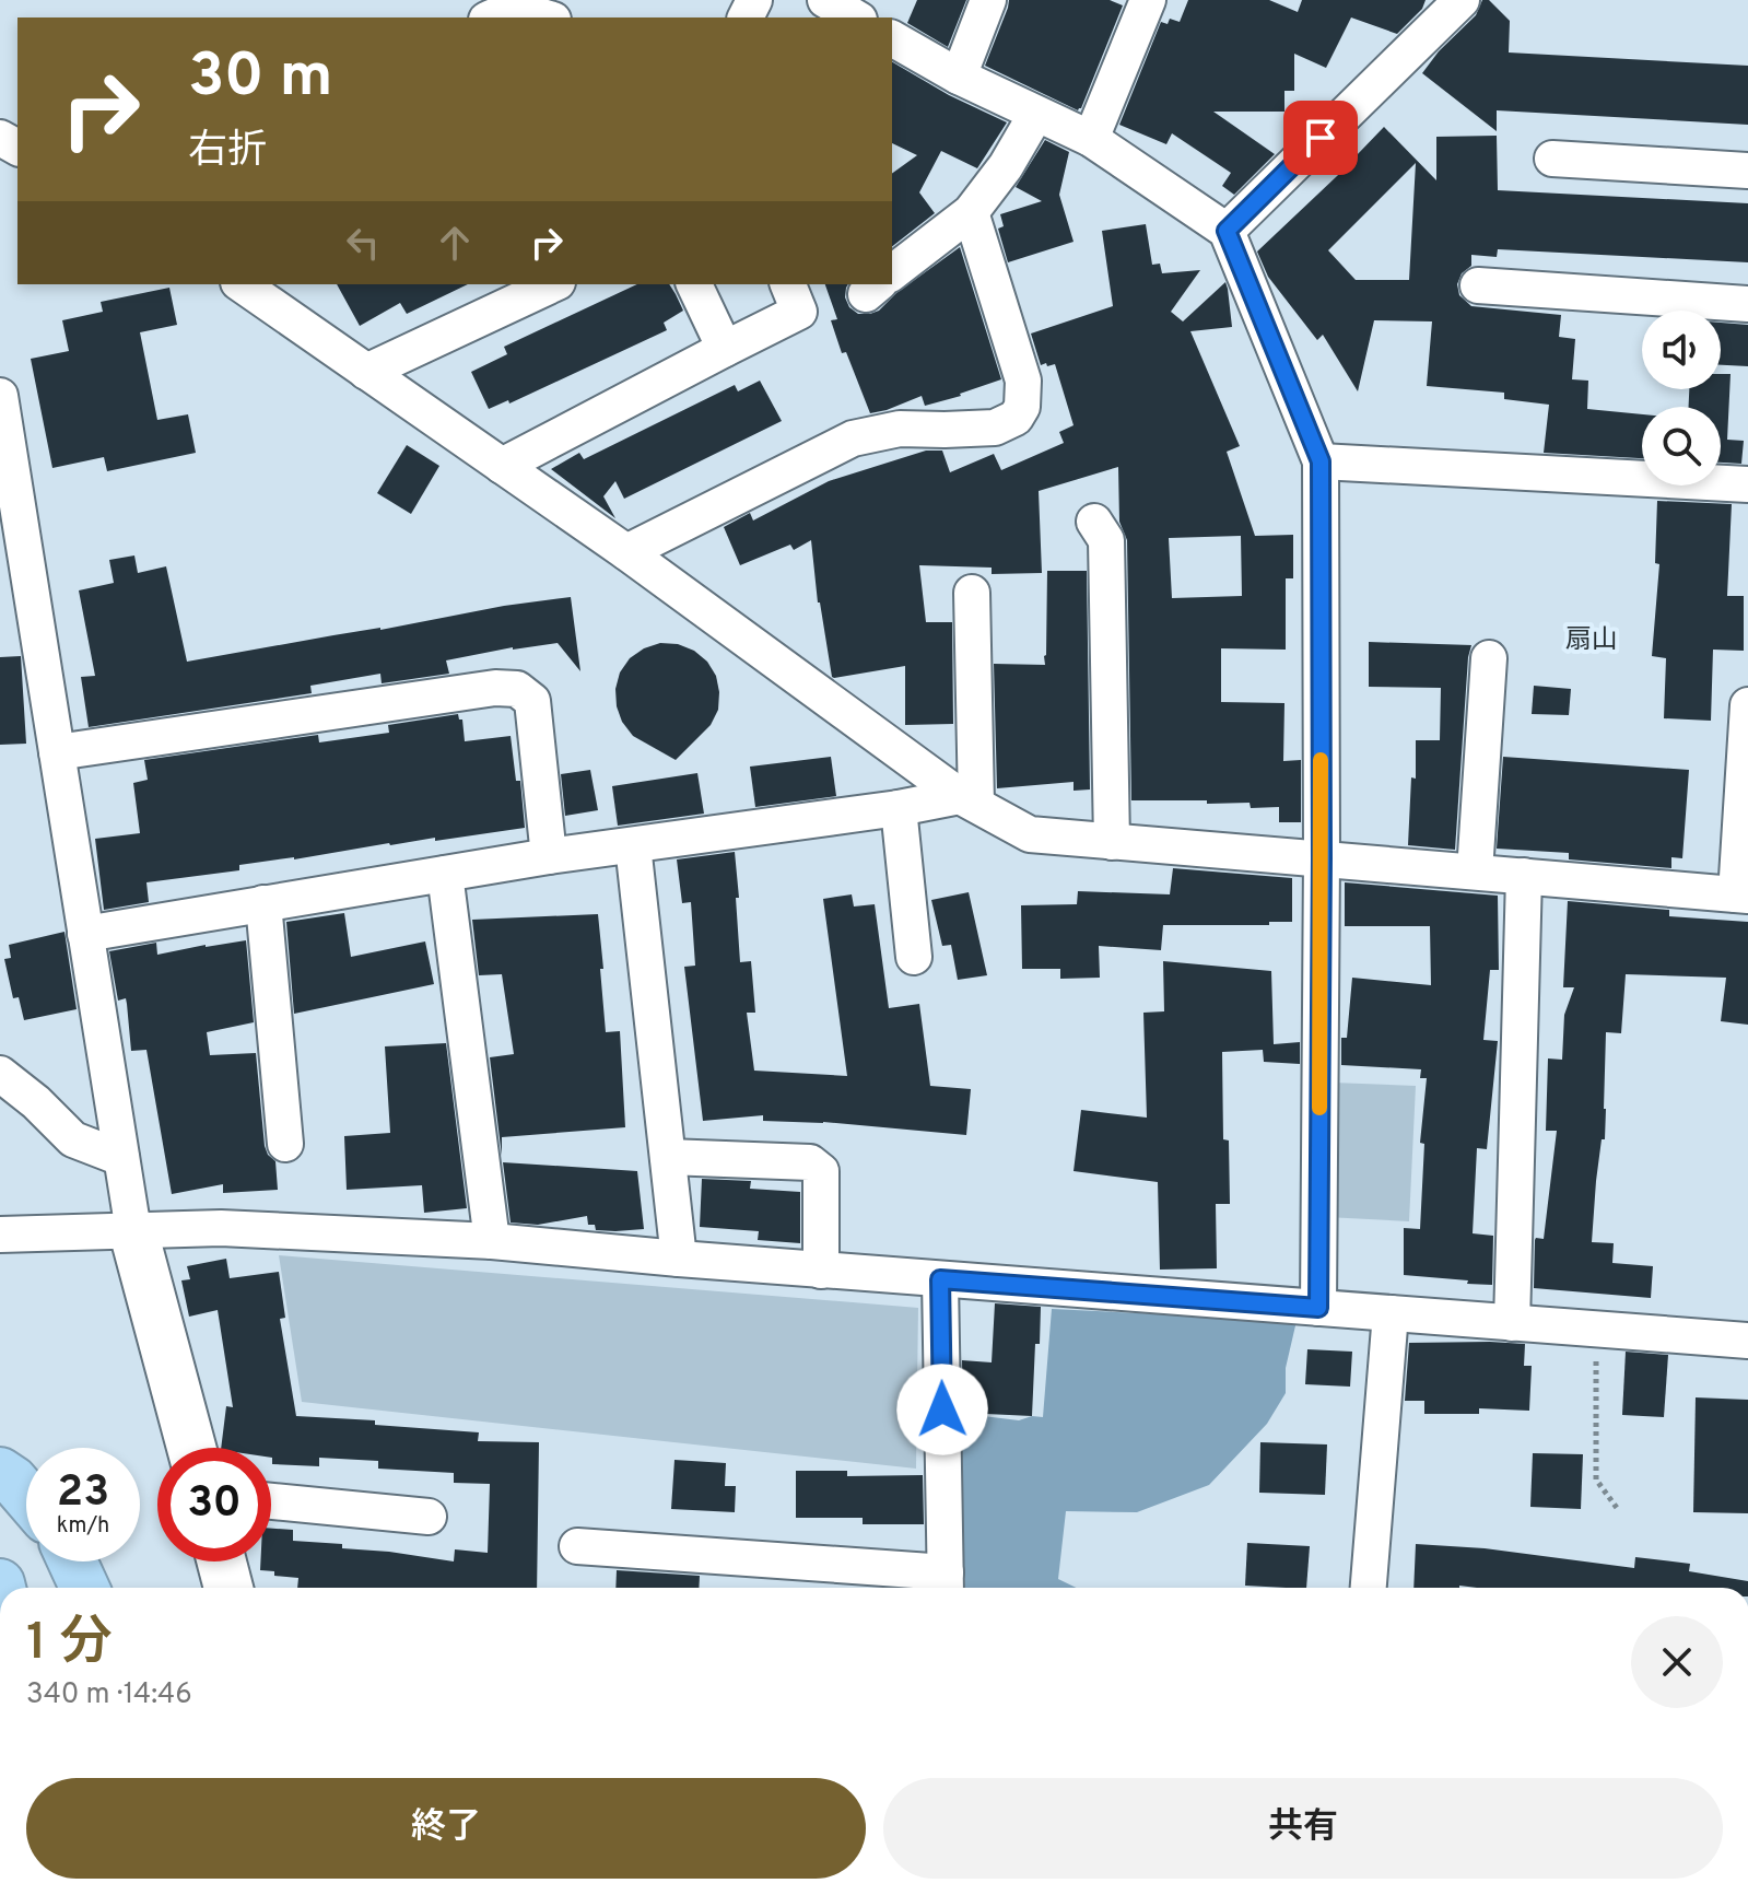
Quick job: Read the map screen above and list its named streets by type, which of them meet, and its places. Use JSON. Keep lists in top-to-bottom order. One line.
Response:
{"districts":["扇山"],"page":{"turn":["30 m","右折"],"speed":"23 km/h","limit":"30","heading":["1 分","340 m · 14:46"],"buttons":["終了","共有"]}}
